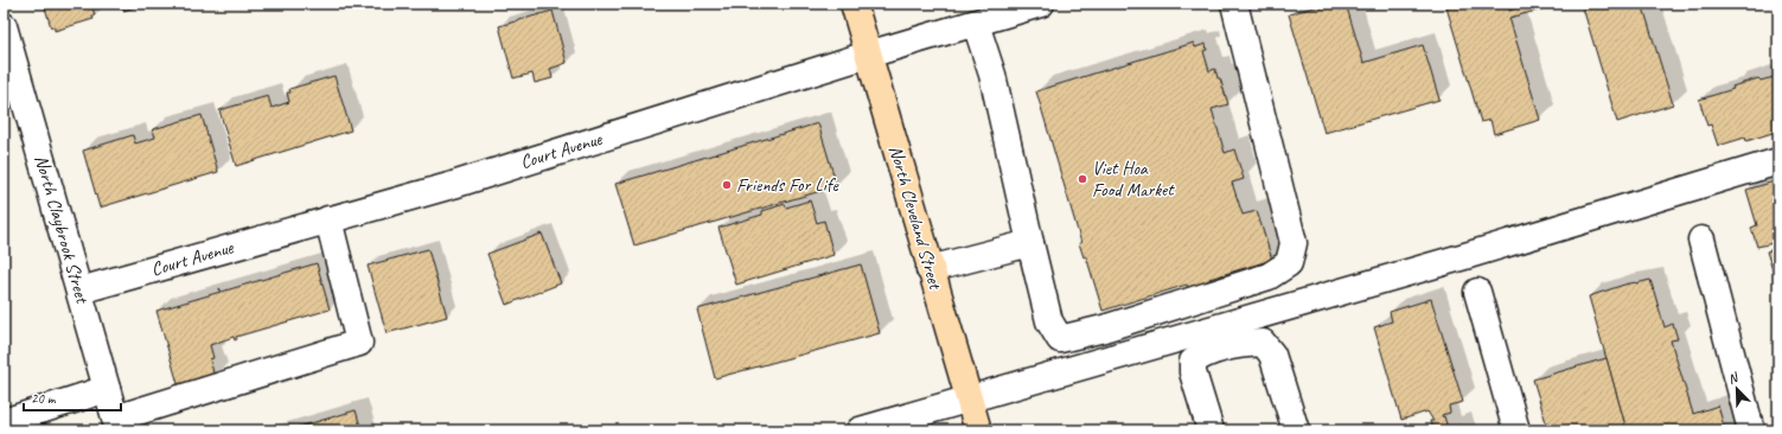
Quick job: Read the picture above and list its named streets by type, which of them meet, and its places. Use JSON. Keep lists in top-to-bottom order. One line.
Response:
{"streets":{"main road":["North Cleveland Street"],"street":["Court Avenue","North Claybrook Street"]},"crossings":[["Court Avenue","North Cleveland Street"],["Court Avenue","North Claybrook Street"]],"places":["Viet Hoa Food Market","Friends For Life"],"scale_bar":"20 m","north":"top left"}
